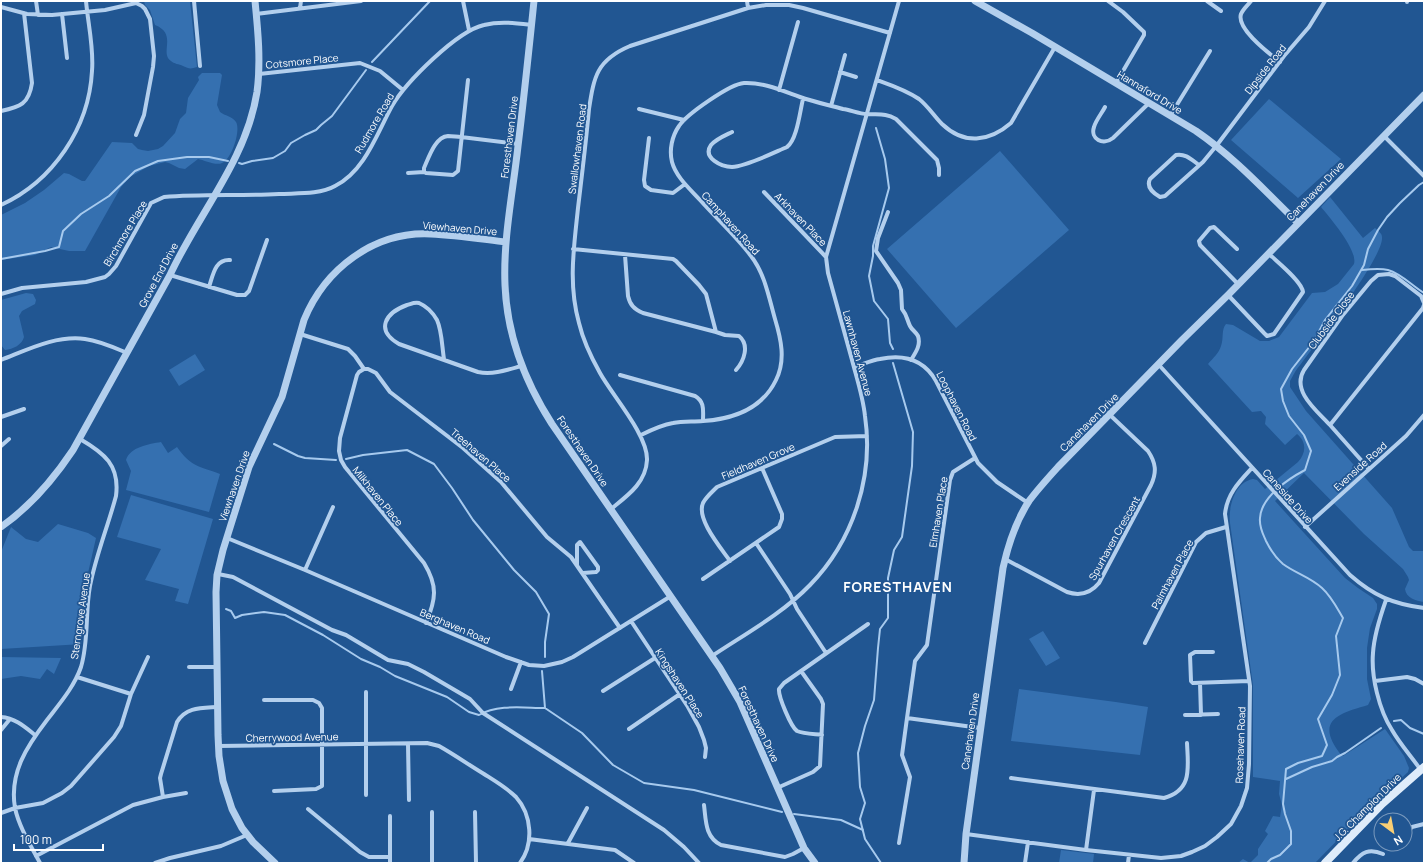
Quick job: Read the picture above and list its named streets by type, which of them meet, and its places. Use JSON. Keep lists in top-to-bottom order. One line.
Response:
{"streets":{"main road":["J.G. Champion Drive"],"street":["Cotsmore Place","Dipside Road","Hannaford Drive","Rudmore Road","Foresthaven Drive","Swallowhaven Road","Canehaven Drive","Arkhaven Place","Camphaven Road","Viewhaven Drive","Birchmore Place","Grove End Drive","Clubside Close","Lawnhaven Avenue","Loophaven Road","Treehaven Place","Fieldhaven Grove","Evenside Road","Milkhaven Place","Caneside Drive","Elmhaven Place","Spurhaven Crescent","Palmhaven Place","Sterngrove Avenue","Berghaven Road","Kingshaven Place","Cherrywood Avenue","Rosehaven Road"]},"crossings":[["Cotsmore Place","Rudmore Road"],["Cotsmore Place","Grove End Drive"],["Dipside Road","Hannaford Drive"],["Hannaford Drive","Canehaven Drive"],["Rudmore Road","Foresthaven Drive"],["Rudmore Road","Birchmore Place"],["Rudmore Road","Grove End Drive"],["Foresthaven Drive","Swallowhaven Road"],["Foresthaven Drive","Viewhaven Drive"],["Foresthaven Drive","Lawnhaven Avenue"],["Foresthaven Drive","Berghaven Road"],["Swallowhaven Road","Camphaven Road"],["Swallowhaven Road","Lawnhaven Avenue"],["Canehaven Drive","Loophaven Road"],["Canehaven Drive","Caneside Drive"],["Canehaven Drive","Spurhaven Crescent"],["Canehaven Drive","Rosehaven Road"],["Arkhaven Place","Lawnhaven Avenue"],["Camphaven Road","Lawnhaven Avenue"],["Viewhaven Drive","Berghaven Road"],["Viewhaven Drive","Cherrywood Avenue"],["Birchmore Place","Grove End Drive"],["Grove End Drive","Sterngrove Avenue"],["Clubside Close","Evenside Road"],["Lawnhaven Avenue","Loophaven Road"],["Lawnhaven Avenue","Fieldhaven Grove"],["Loophaven Road","Elmhaven Place"],["Treehaven Place","Milkhaven Place"],["Treehaven Place","Berghaven Road"],["Evenside Road","Caneside Drive"],["Milkhaven Place","Berghaven Road"],["Caneside Drive","Rosehaven Road"],["Palmhaven Place","Rosehaven Road"],["Berghaven Road","Kingshaven Place"]],"districts":["FORESTHAVEN"],"scale_bar":"100 m","north":"bottom right"}
